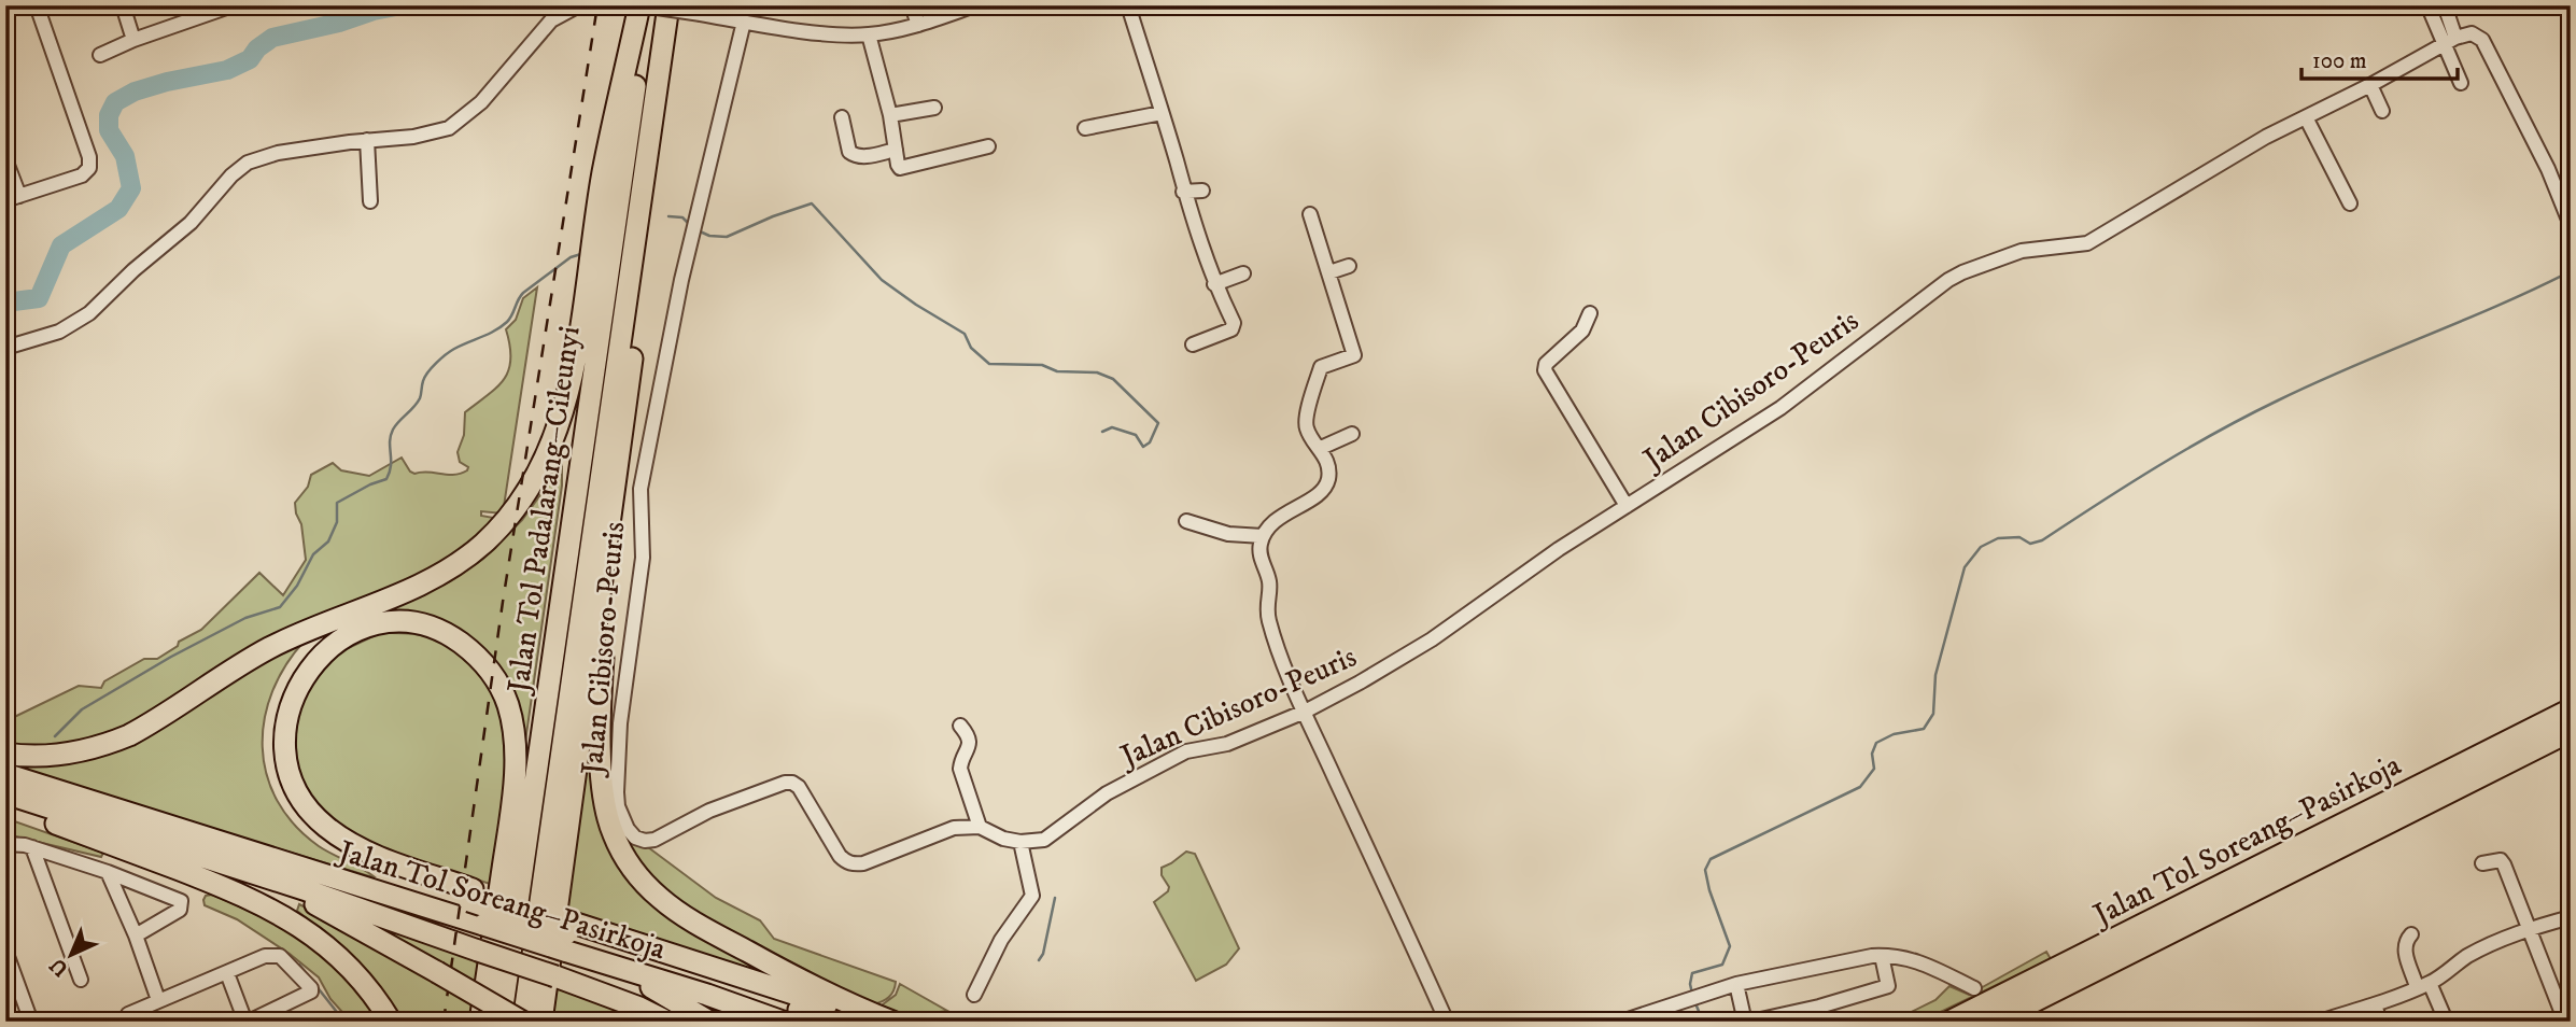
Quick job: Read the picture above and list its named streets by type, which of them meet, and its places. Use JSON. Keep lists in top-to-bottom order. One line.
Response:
{"streets":{"highway":["Jalan Tol Padalarang–Cileunyi","Jalan Tol Soreang–Pasirkoja"],"street":["Jalan Cibisoro-Peuris"]},"crossings":[["Jalan Tol Padalarang–Cileunyi","Jalan Tol Soreang–Pasirkoja"]],"scale_bar":"100 m","north":"bottom left"}
